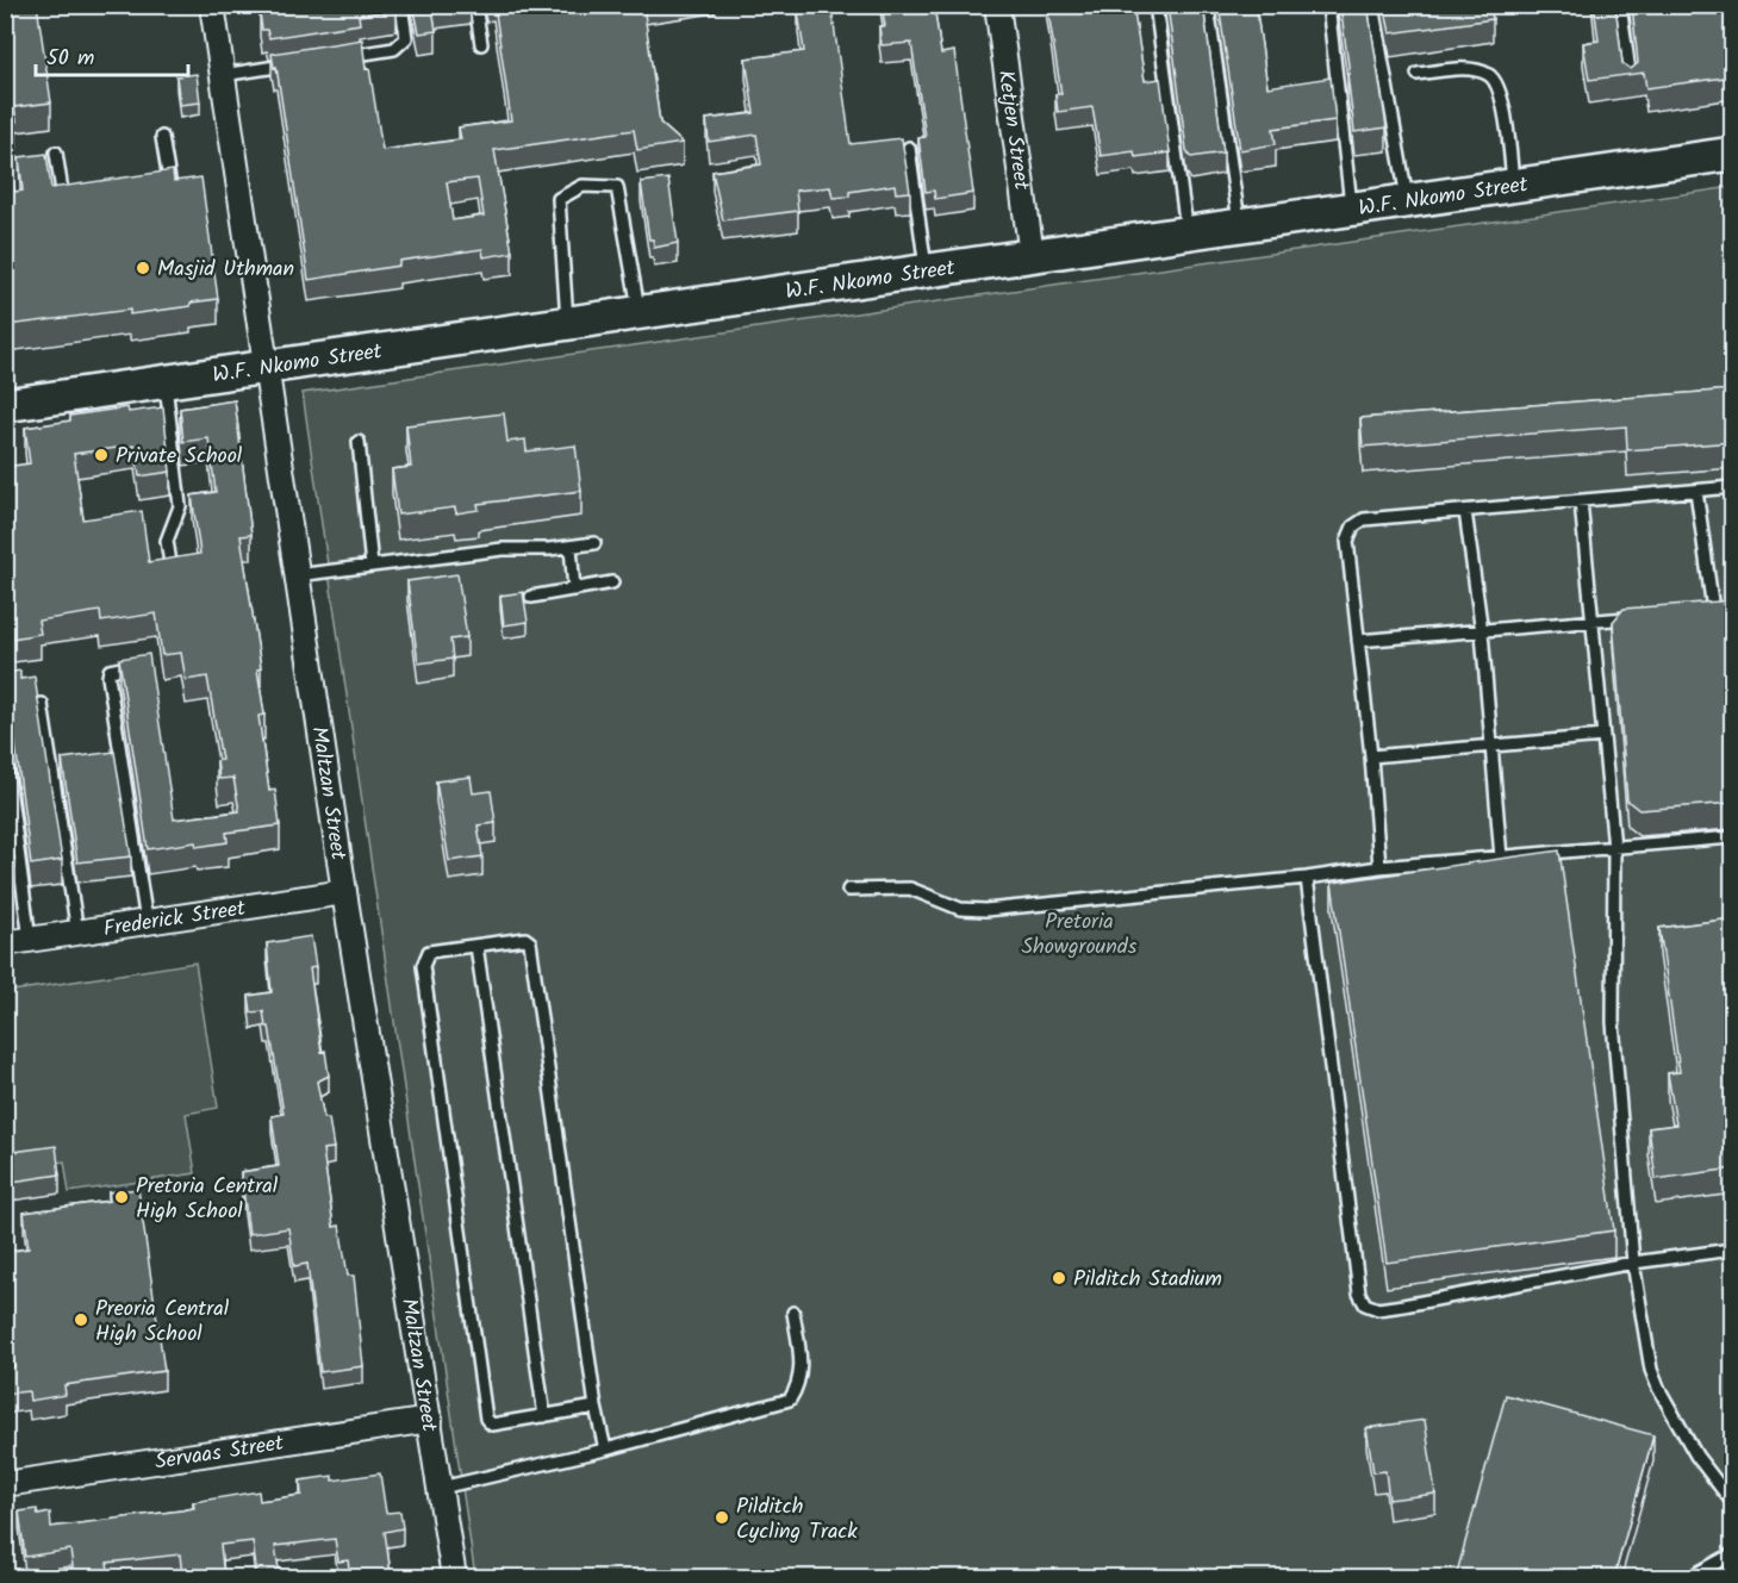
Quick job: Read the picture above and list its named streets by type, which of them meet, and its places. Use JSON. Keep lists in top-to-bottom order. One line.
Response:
{"streets":{"main road":["W.F. Nkomo Street"],"street":["Ketjen Street","Maltzan Street","Frederick Street","Servaas Street"]},"crossings":[["Ketjen Street","W.F. Nkomo Street"],["W.F. Nkomo Street","Maltzan Street"],["Maltzan Street","Frederick Street"],["Maltzan Street","Servaas Street"]],"parks":["Pretoria Showgrounds"],"places":["Masjid Uthman","Private School","Pretoria Central High School","Pilditch Stadium","Preoria Central High School","Pilditch Cycling Track"],"scale_bar":"50 m"}
